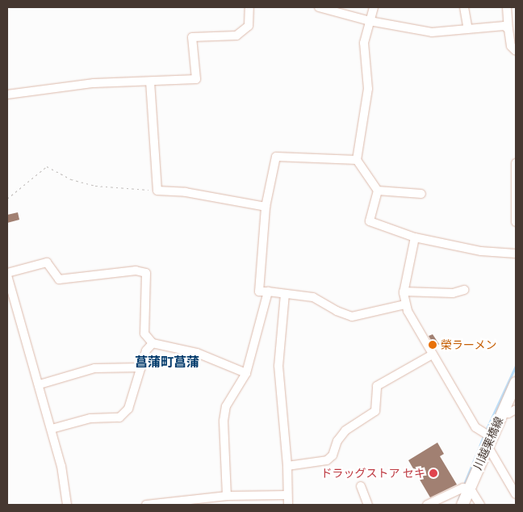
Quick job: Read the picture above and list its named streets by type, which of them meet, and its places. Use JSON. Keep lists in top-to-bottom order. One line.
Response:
{"streets":{"main road":["川越栗橋線"]},"districts":["菖蒲町菖蒲"],"places":["榮ラーメン","ドラッグストア セキ"]}
